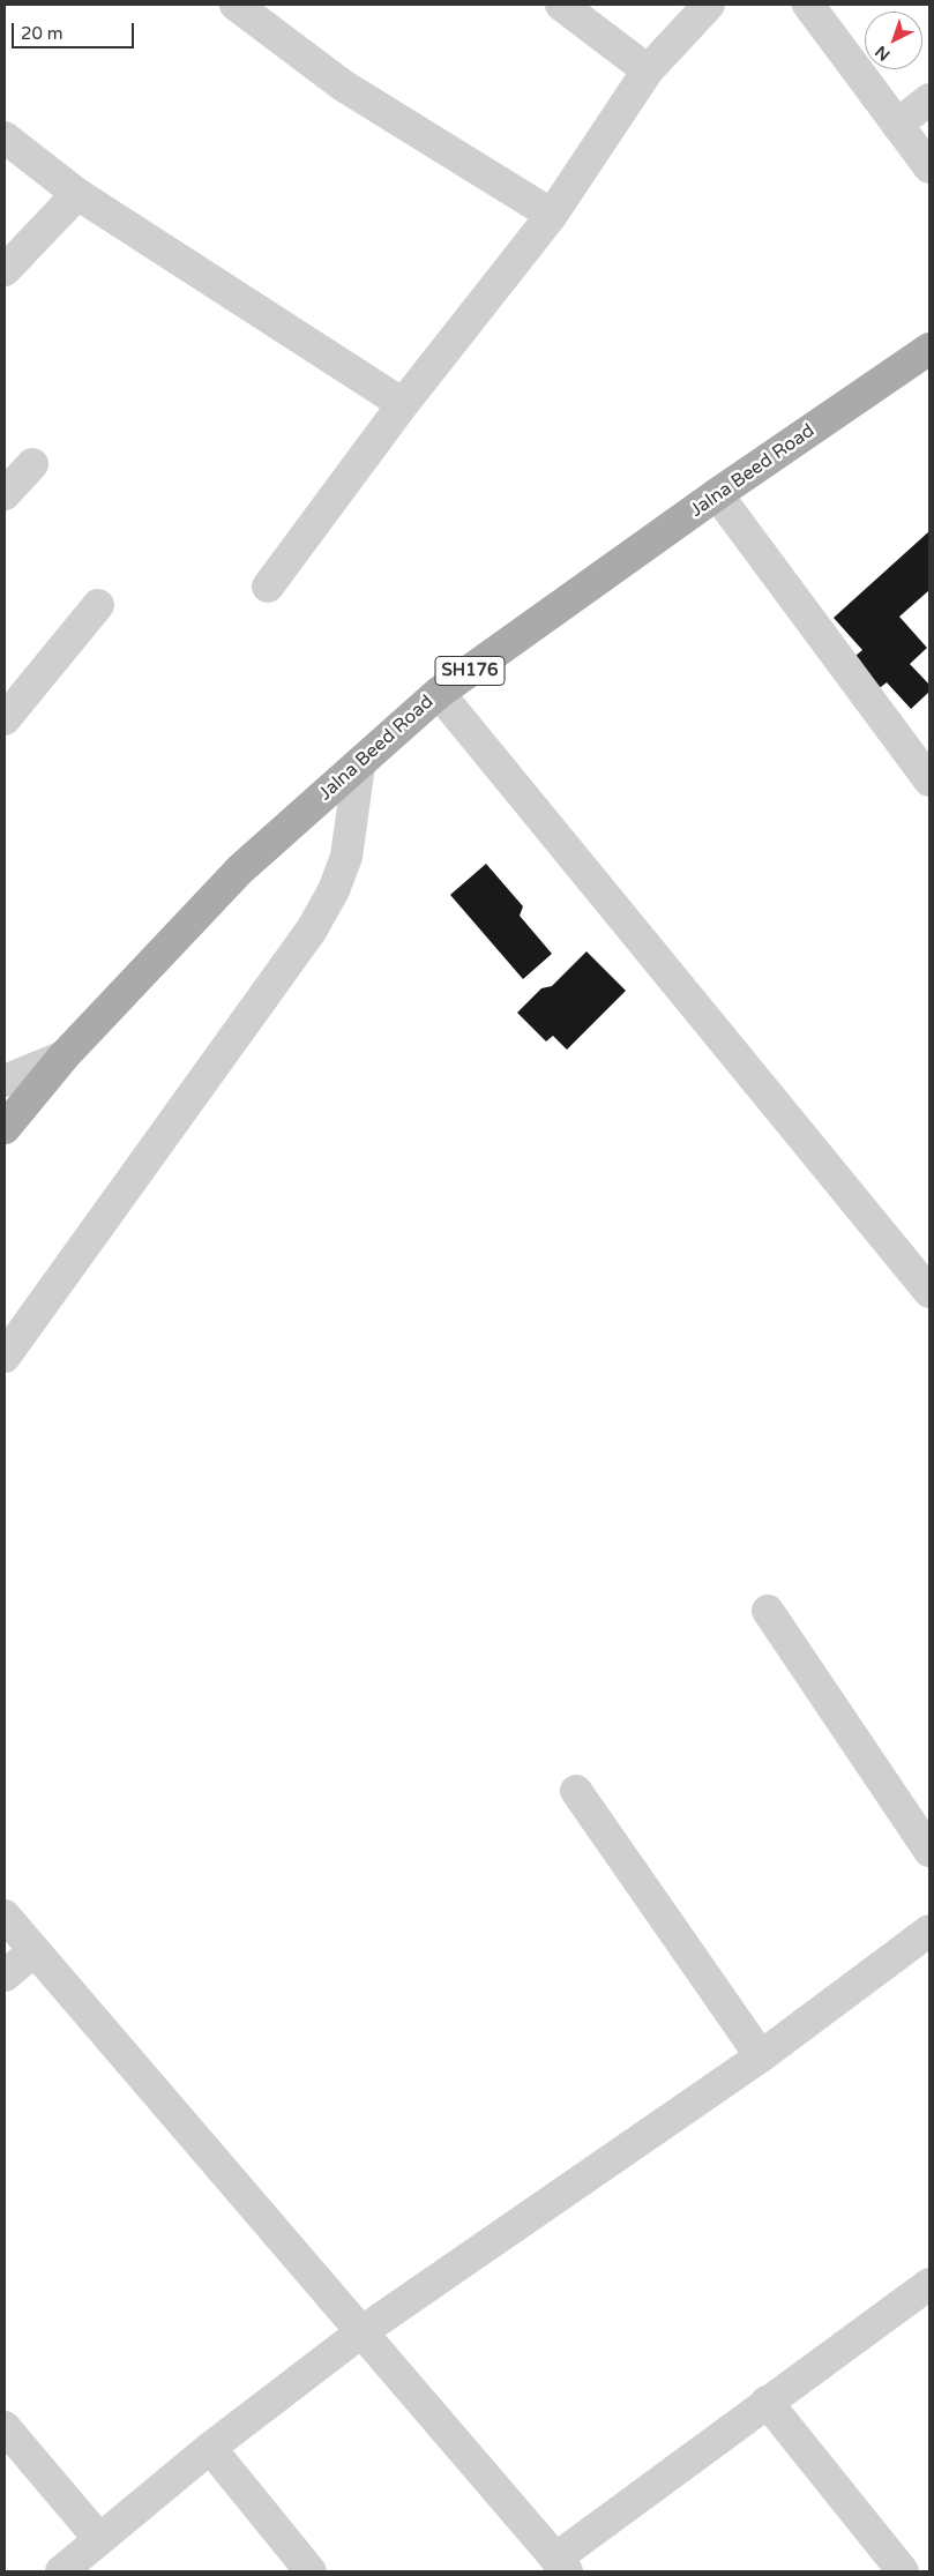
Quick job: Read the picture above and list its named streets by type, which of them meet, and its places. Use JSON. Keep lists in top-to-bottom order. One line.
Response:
{"streets":{"main road":["Jalna Beed Road","SH176"]},"crossings":[["Jalna Beed Road","SH176"]],"scale_bar":"20 m","north":"bottom left"}
